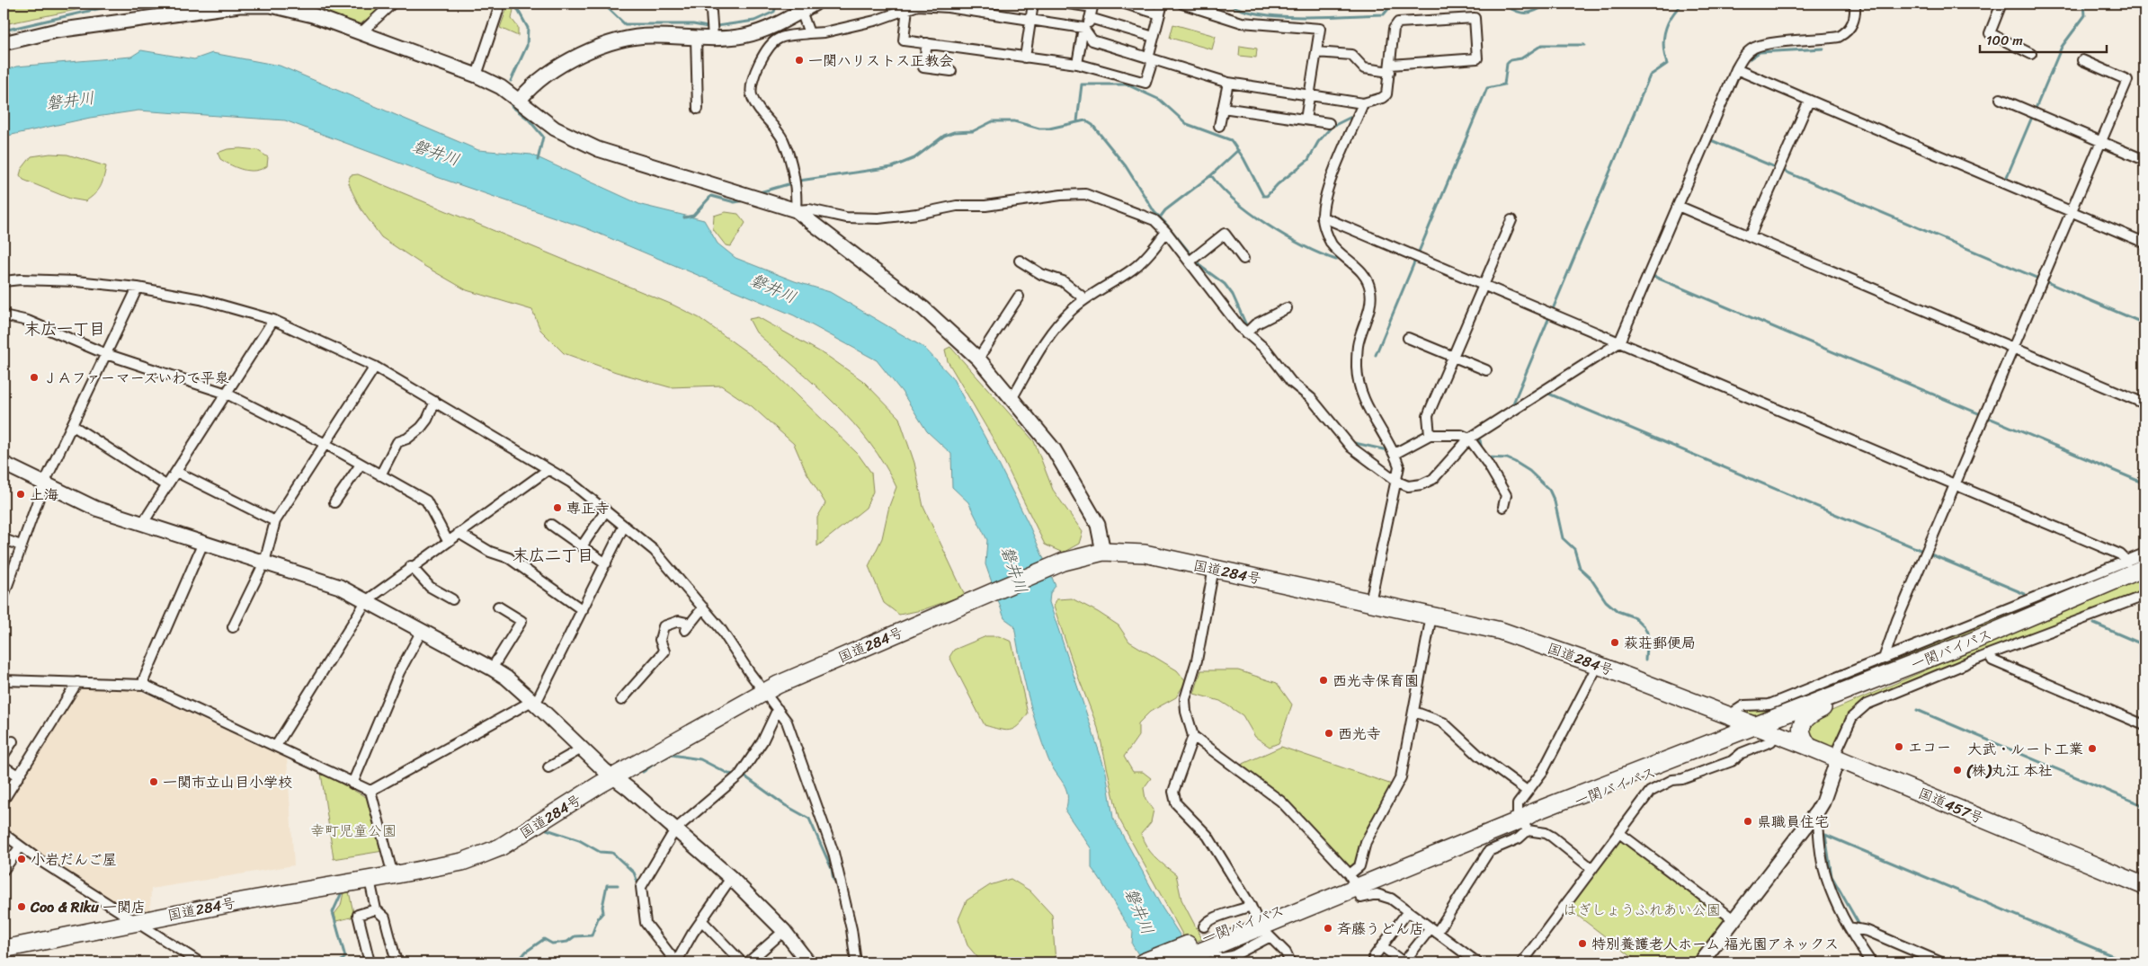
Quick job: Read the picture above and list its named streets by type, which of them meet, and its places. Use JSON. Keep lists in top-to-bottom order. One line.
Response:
{"streets":{"highway":["国道284号","一関バイパス","国道457号"]},"crossings":[["国道284号","一関バイパス"],["国道284号","国道457号"],["一関バイパス","国道457号"]],"districts":["末広一丁目","末広二丁目"],"water":["磐井川"],"parks":["幸町児童公園","はぎしょうふれあい公園"],"places":["一関ハリストス正教会","ＪＡファーマーズいわて平泉","上海","専正寺","萩荘郵便局","西光寺保育園","西光寺","エコー","大武・ルート工業","(株)丸江 本社","一関市立山目小学校","県職員住宅","小岩だんご屋","Coo & Riku 一関店","斉藤うどん店","特別養護老人ホーム 福光園アネックス"],"scale_bar":"100 m"}
